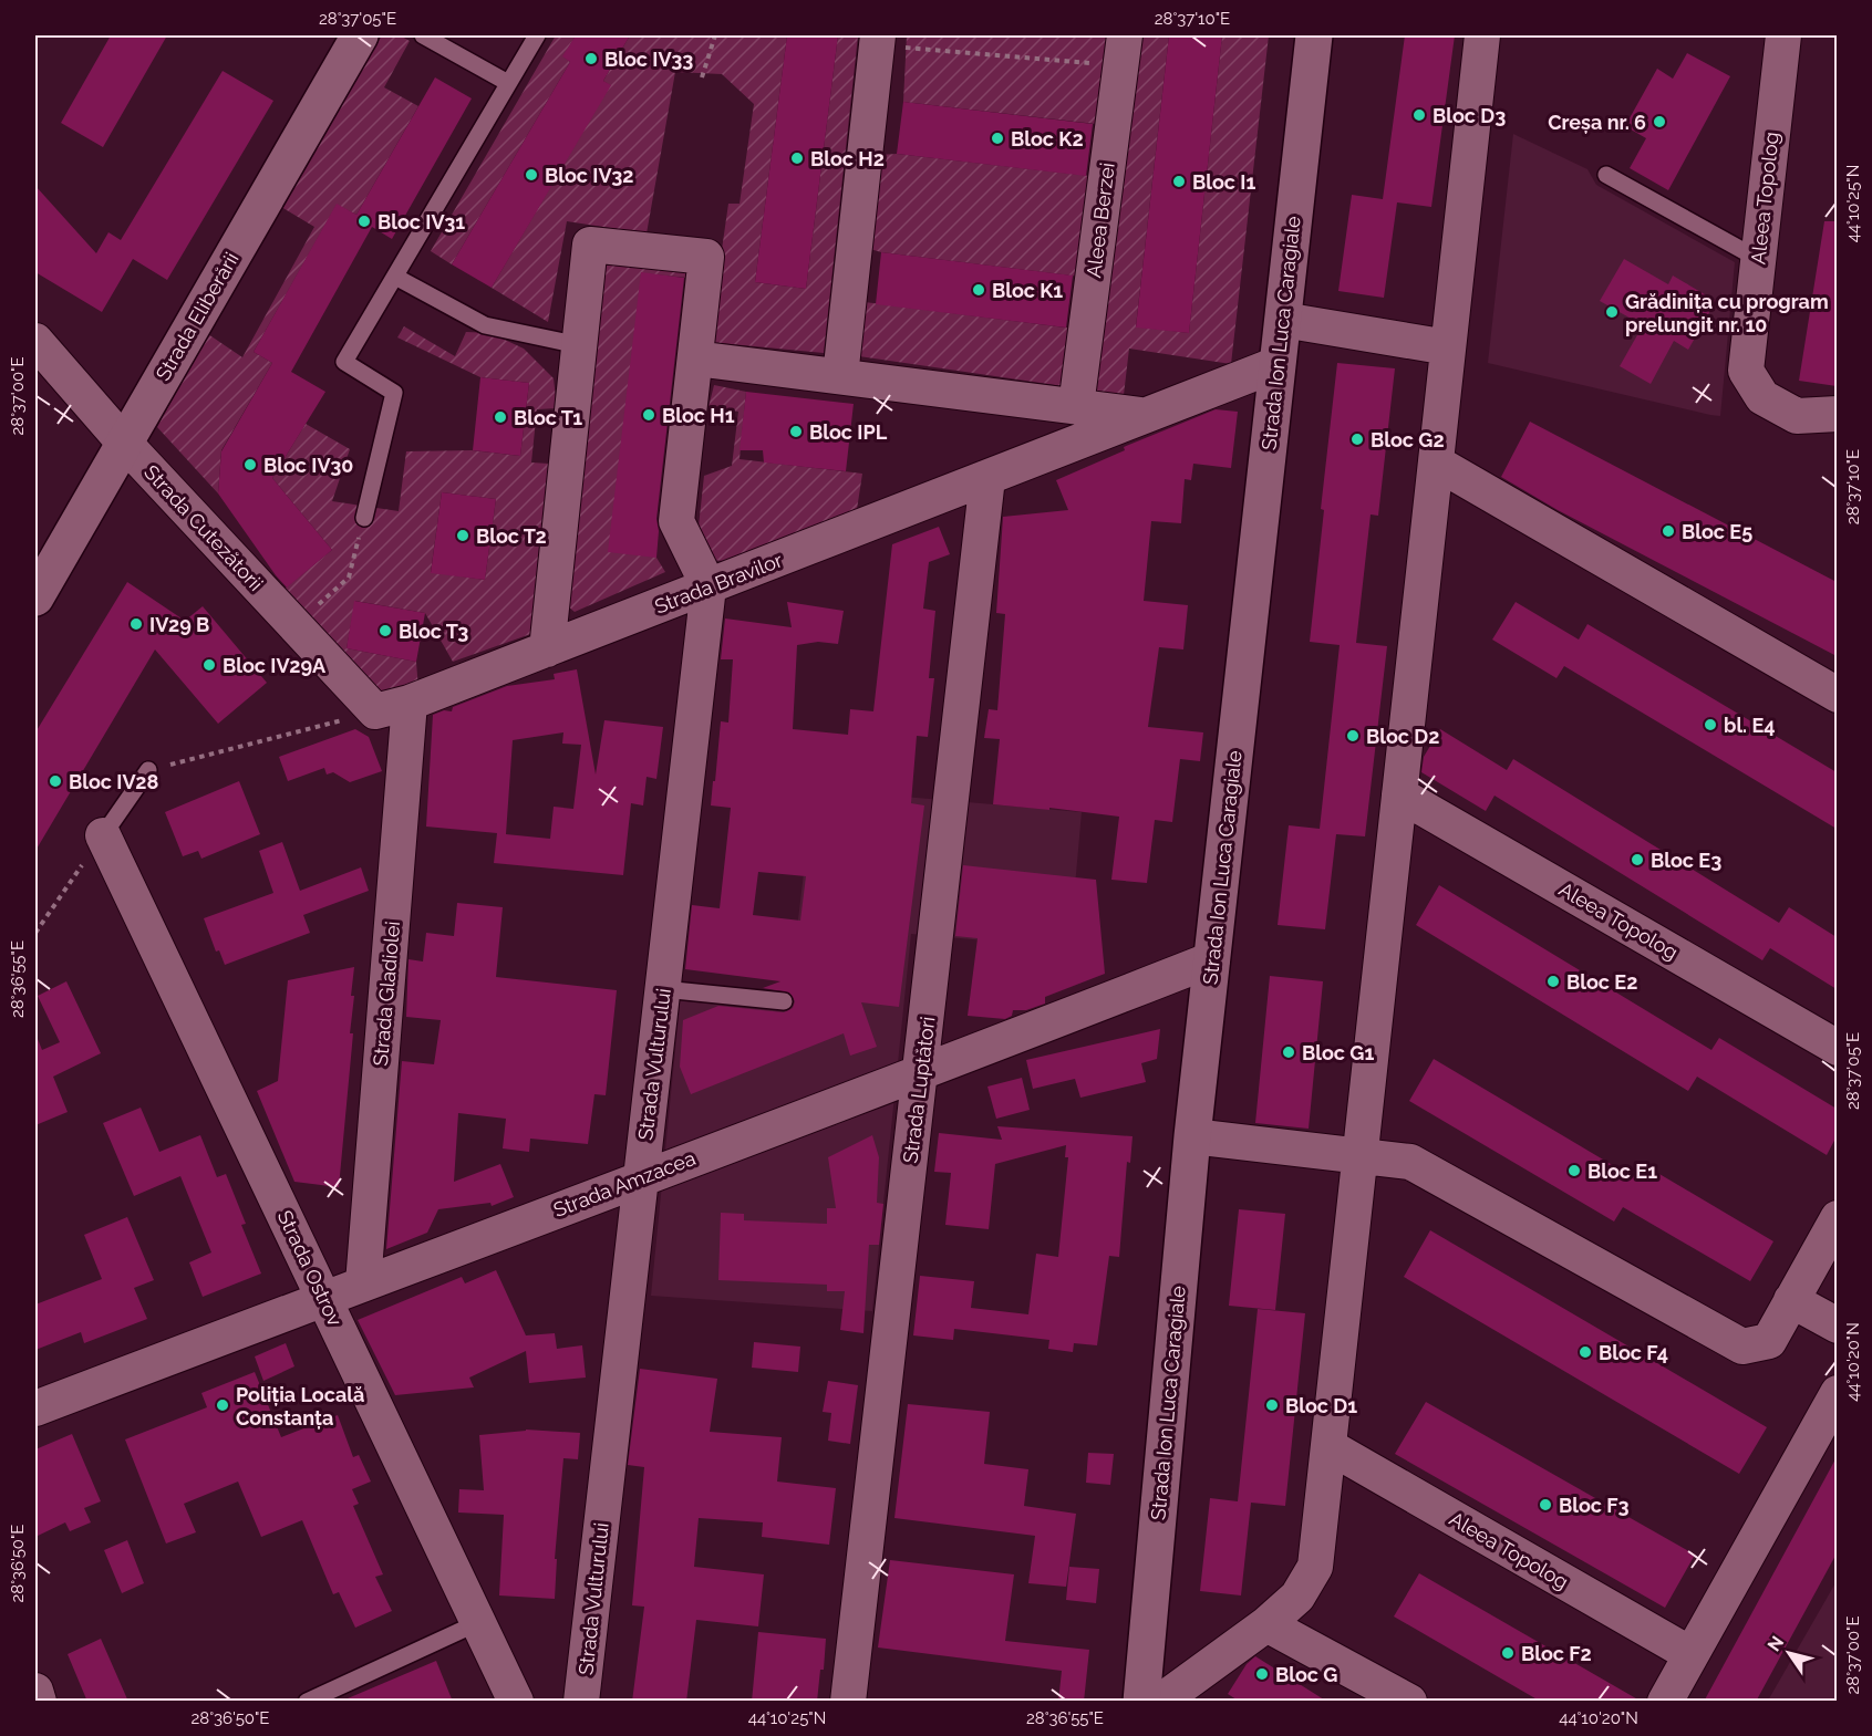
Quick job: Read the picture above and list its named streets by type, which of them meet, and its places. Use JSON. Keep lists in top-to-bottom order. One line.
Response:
{"streets":{"street":["Aleea Topolog","Aleea Berzei","Strada Eliberării","Strada Ion Luca Caragiale","Strada Cutezătorii","Strada Bravilor","Strada Gladiolei","Strada Vulturului","Strada Luptători","Strada Amzacea","Strada Ostrov"]},"crossings":[["Strada Eliberării","Strada Cutezătorii"],["Strada Ion Luca Caragiale","Strada Bravilor"],["Strada Ion Luca Caragiale","Strada Amzacea"],["Strada Cutezătorii","Strada Bravilor"],["Strada Bravilor","Strada Gladiolei"],["Strada Bravilor","Strada Vulturului"],["Strada Bravilor","Strada Luptători"],["Strada Gladiolei","Strada Amzacea"],["Strada Vulturului","Strada Amzacea"],["Strada Luptători","Strada Amzacea"],["Strada Amzacea","Strada Ostrov"]],"places":["Bloc IV33","Bloc D3","Creșa nr. 6","Bloc K2","Bloc H2","Bloc IV32","Bloc I1","Bloc IV31","Bloc K1","Grădinița cu program prelungit nr. 10","Bloc H1","Bloc T1","Bloc IPL","Bloc G2","Bloc IV30","Bloc E5","Bloc T2","IV29 B","Bloc T3","Bloc IV29A","bl. E4","Bloc D2","Bloc IV28","Bloc E3","Bloc E2","Bloc G1","Bloc E1","Bloc F4","Poliția Locală Constanța","Bloc D1","Bloc F3","Bloc F2","Bloc G"],"north":"top left","coordinates":["28°37'05\"E","28°37'10\"E","44°10'25\"N","28°37'00\"E","28°36'55\"E","44°10'20\"N","28°36'50\"E"]}
